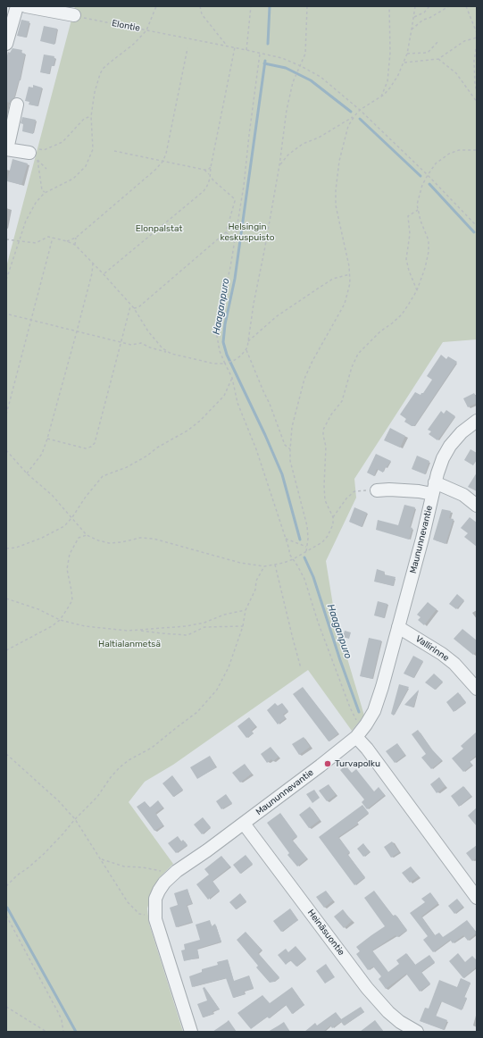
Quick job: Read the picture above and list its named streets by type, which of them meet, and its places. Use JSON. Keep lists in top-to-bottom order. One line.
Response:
{"streets":{"street":["Maununnevantie","Vallirinne","Heinäsuontie"],"path":["Elontie"]},"crossings":[["Maununnevantie","Vallirinne"],["Maununnevantie","Heinäsuontie"]],"water":["Haaganpuro"],"parks":["Helsingin keskuspuisto","Elonpalstat","Haltialanmetsä"],"places":["Turvapolku"]}
